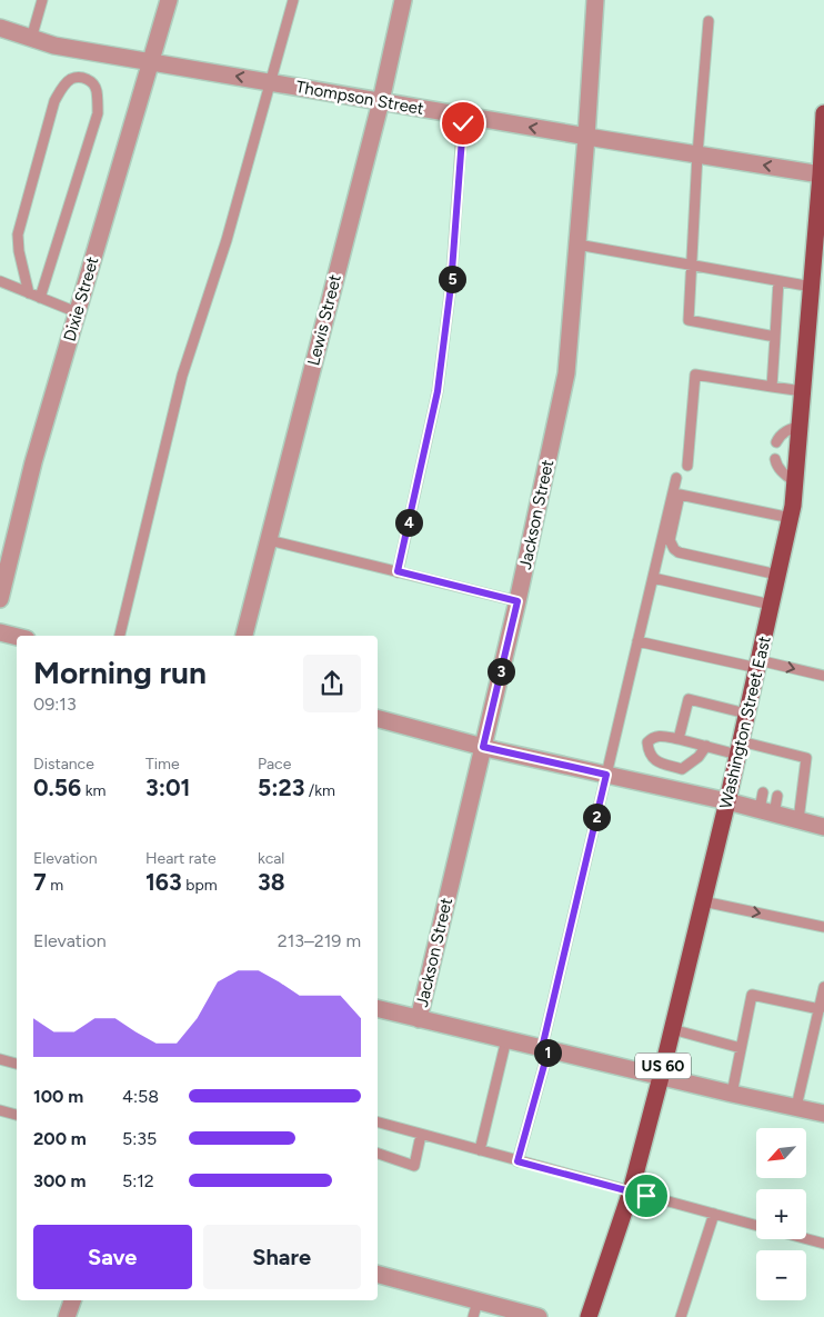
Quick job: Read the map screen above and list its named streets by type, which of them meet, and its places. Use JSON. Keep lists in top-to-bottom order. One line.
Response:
{"streets":{"main road":["Washington Street East","US 60"],"street":["Thompson Street","Dixie Street","Lewis Street","Jackson Street"]},"crossings":[["Thompson Street","Dixie Street"],["Thompson Street","Lewis Street"],["Thompson Street","Jackson Street"],["Thompson Street","Washington Street East"]],"one_way":["Thompson Street"],"north":"bottom left","page":{"pins":["5","4","3","2","1"],"heading":["Morning run","09:13"],"stats":[["Distance","0.56 km"],["Time","3:01"],["Pace","5:23 /km"],["Elevation","7 m"],["Heart rate","163 bpm"],["kcal","38"]],"chart":["Elevation","213–219 m"],"list":[{"name":"100 m","note":"4:58"},{"name":"200 m","note":"5:35"},{"name":"300 m","note":"5:12"}],"map_buttons":["+","−"],"buttons":["Save","Share"]}}
